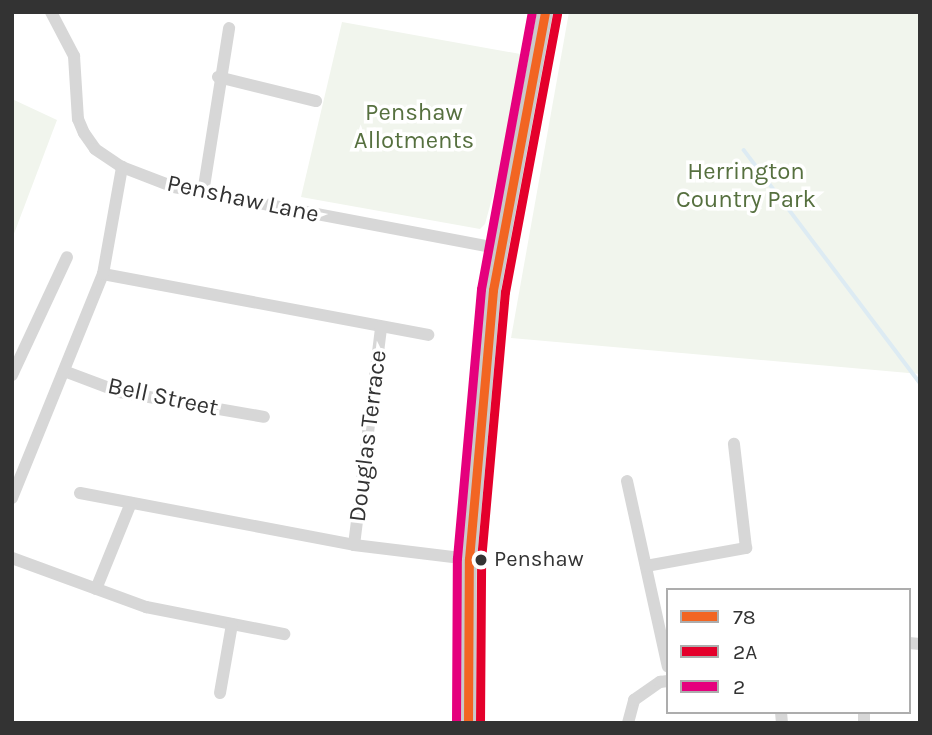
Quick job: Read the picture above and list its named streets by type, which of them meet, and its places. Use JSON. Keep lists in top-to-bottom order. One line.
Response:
{"streets":{"street":["Penshaw Lane","Bell Street","Douglas Terrace"]},"parks":["Penshaw Allotments","Herrington Country Park"],"places":["Penshaw"],"lines":["transit line 78","transit line 2","transit line 2A"],"legend":["78","2A","2"]}
